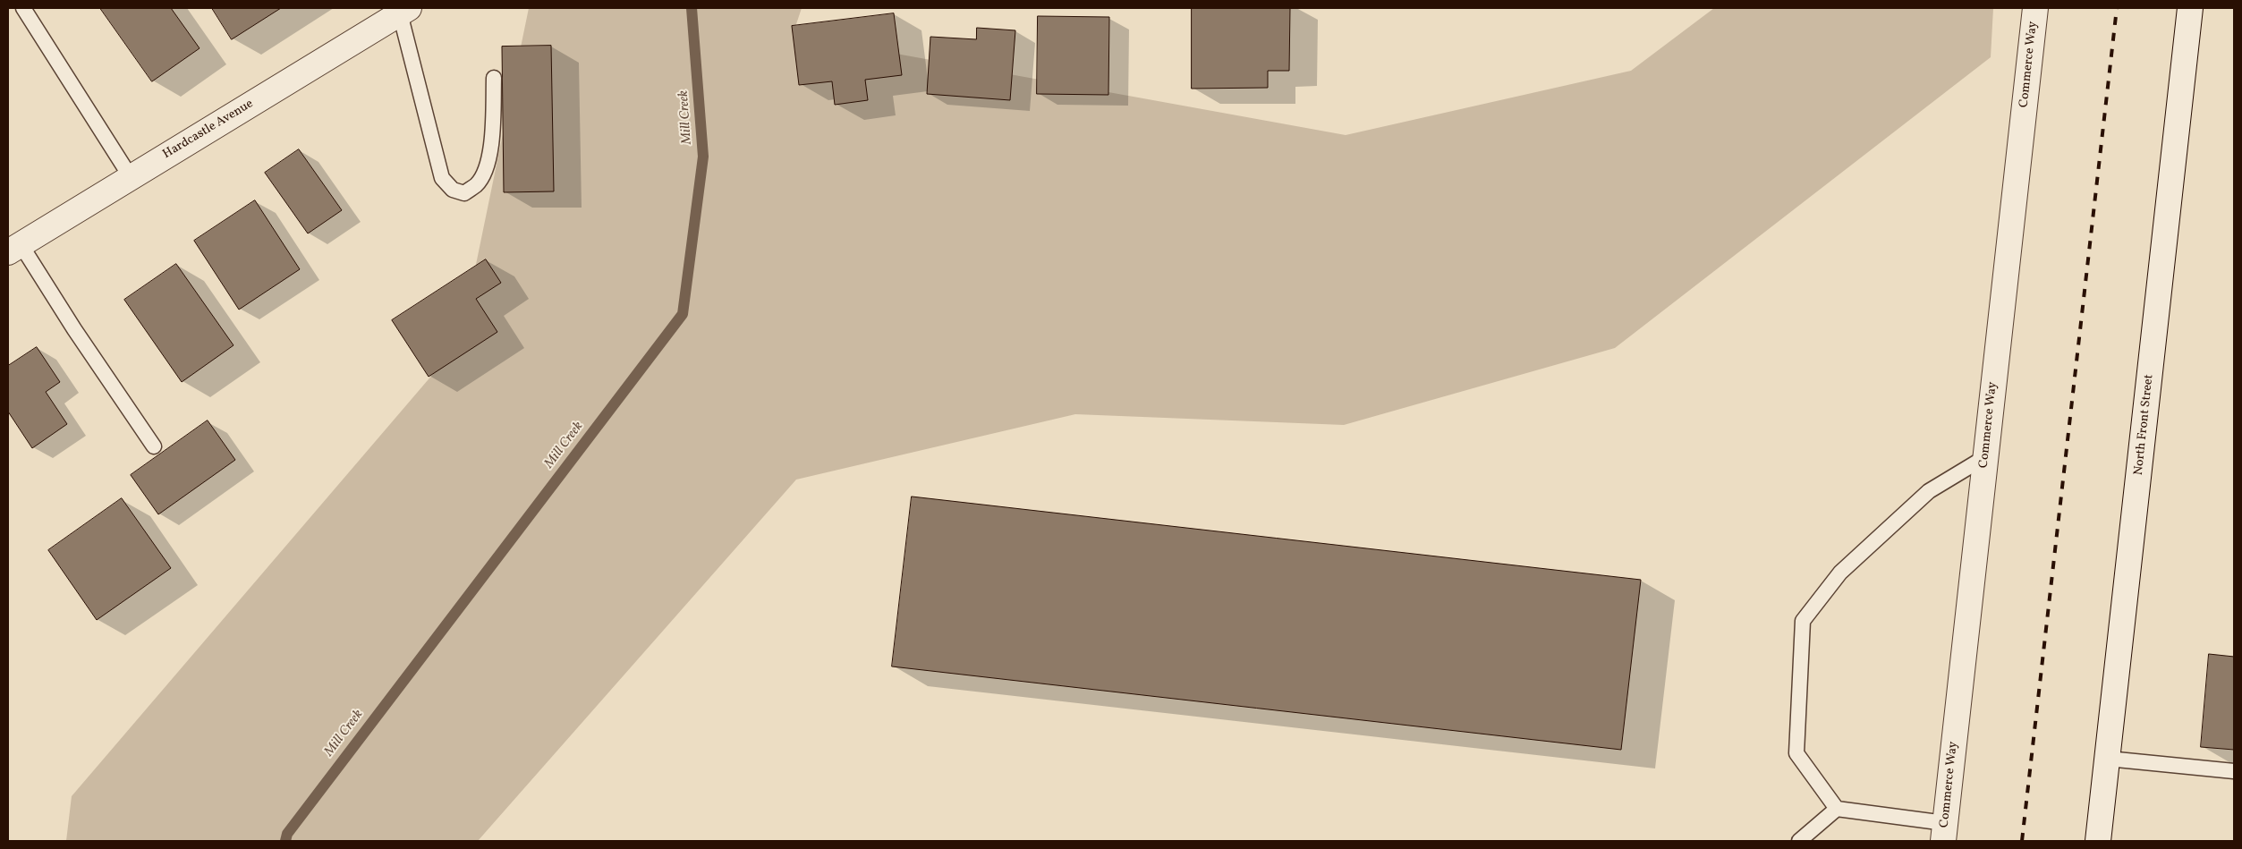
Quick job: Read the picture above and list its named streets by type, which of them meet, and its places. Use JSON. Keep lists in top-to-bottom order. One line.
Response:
{"streets":{"street":["Commerce Way","Hardcastle Avenue","North Front Street"]},"water":["Mill Creek"]}
